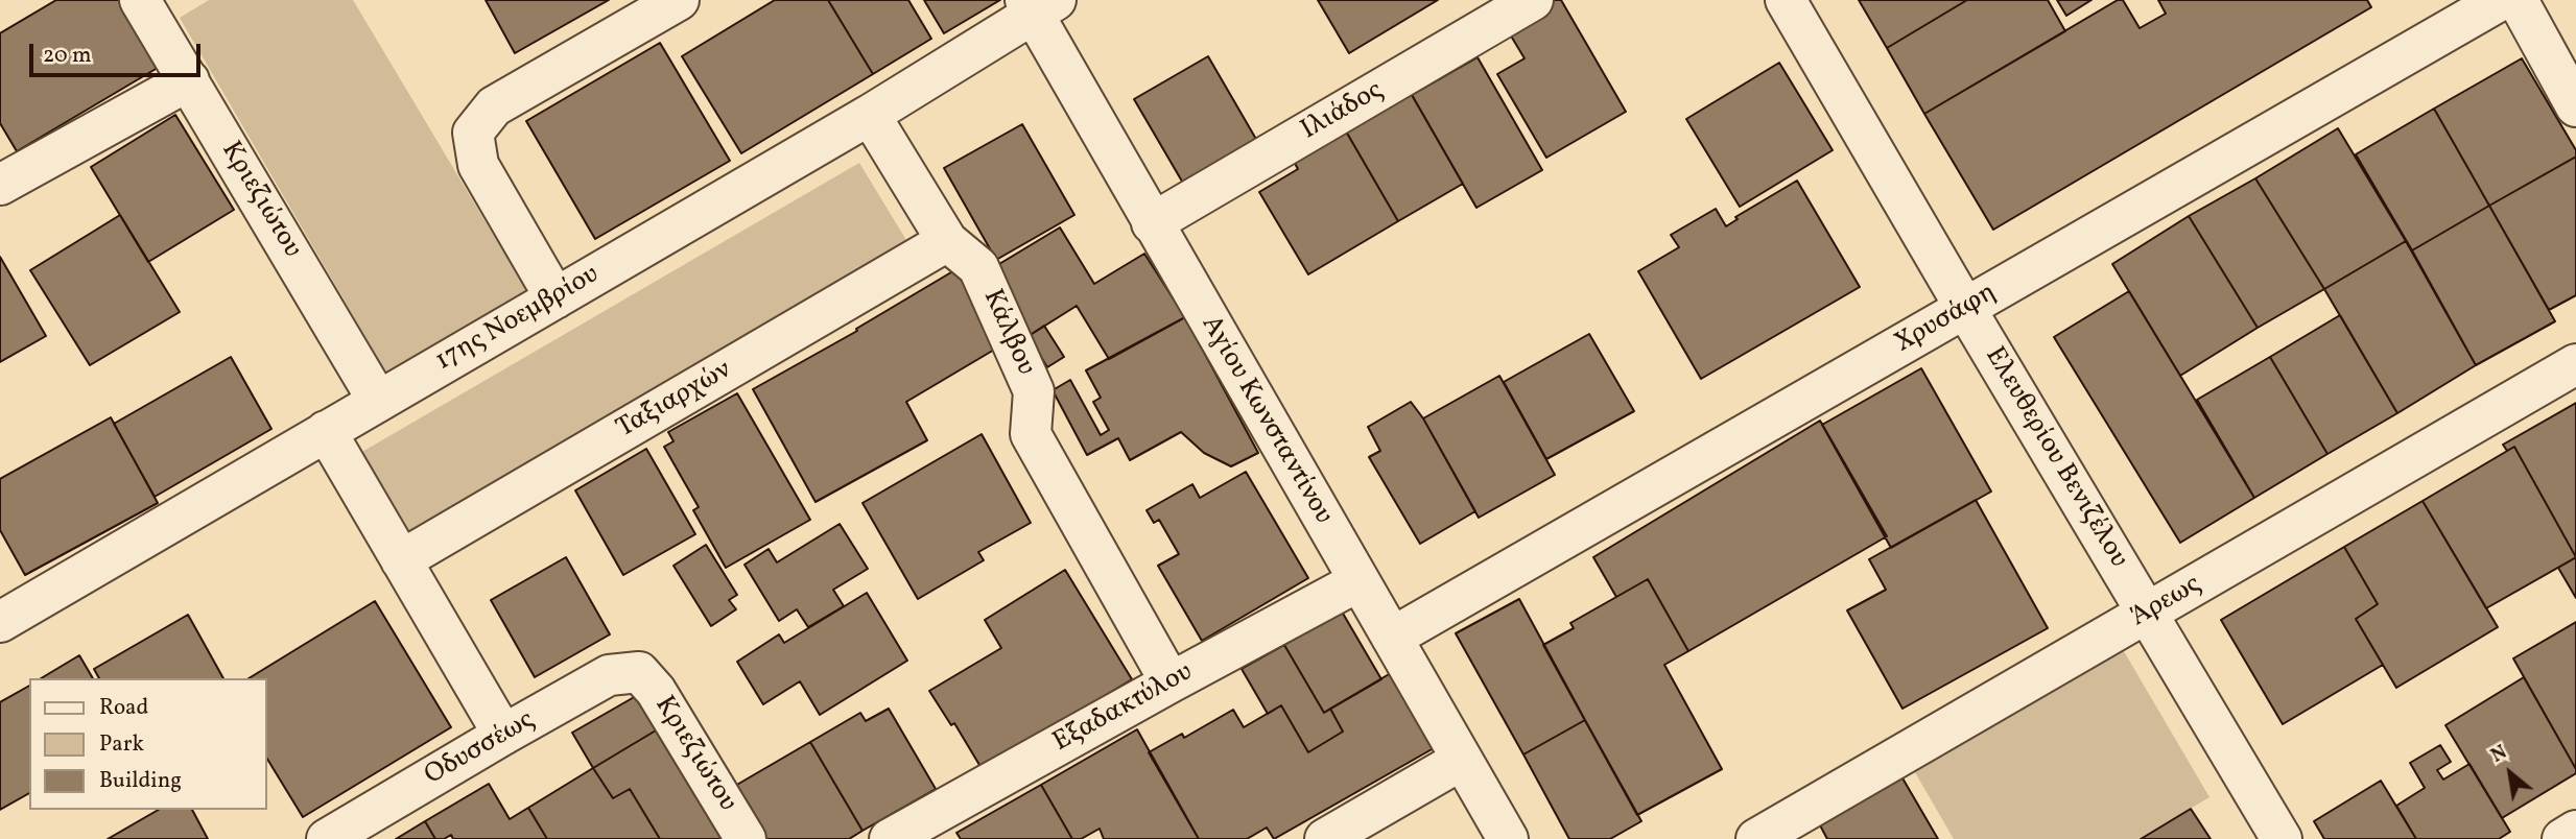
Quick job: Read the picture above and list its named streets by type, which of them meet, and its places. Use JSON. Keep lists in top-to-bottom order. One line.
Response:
{"streets":{"street":["Ιλιάδος","Κριεζιώτου","17ης Νοεμβρίου","Χρυσάφη","Κάλβου","Ταξιαρχών","Αγίου Κωνσταντίνου","Ελευθερίου Βενιζέλου","Άρεως","Εξαδακτύλου","Οδυσσέως"]},"crossings":[["Ιλιάδος","Αγίου Κωνσταντίνου"],["Κριεζιώτου","17ης Νοεμβρίου"],["Κριεζιώτου","Οδυσσέως"],["17ης Νοεμβρίου","Κάλβου"],["17ης Νοεμβρίου","Αγίου Κωνσταντίνου"],["Χρυσάφη","Αγίου Κωνσταντίνου"],["Χρυσάφη","Ελευθερίου Βενιζέλου"],["Κάλβου","Ταξιαρχών"],["Κάλβου","Εξαδακτύλου"],["Αγίου Κωνσταντίνου","Εξαδακτύλου"],["Ελευθερίου Βενιζέλου","Άρεως"]],"legend":["Road","Park","Building"],"scale_bar":"20 m","north":"top left"}
